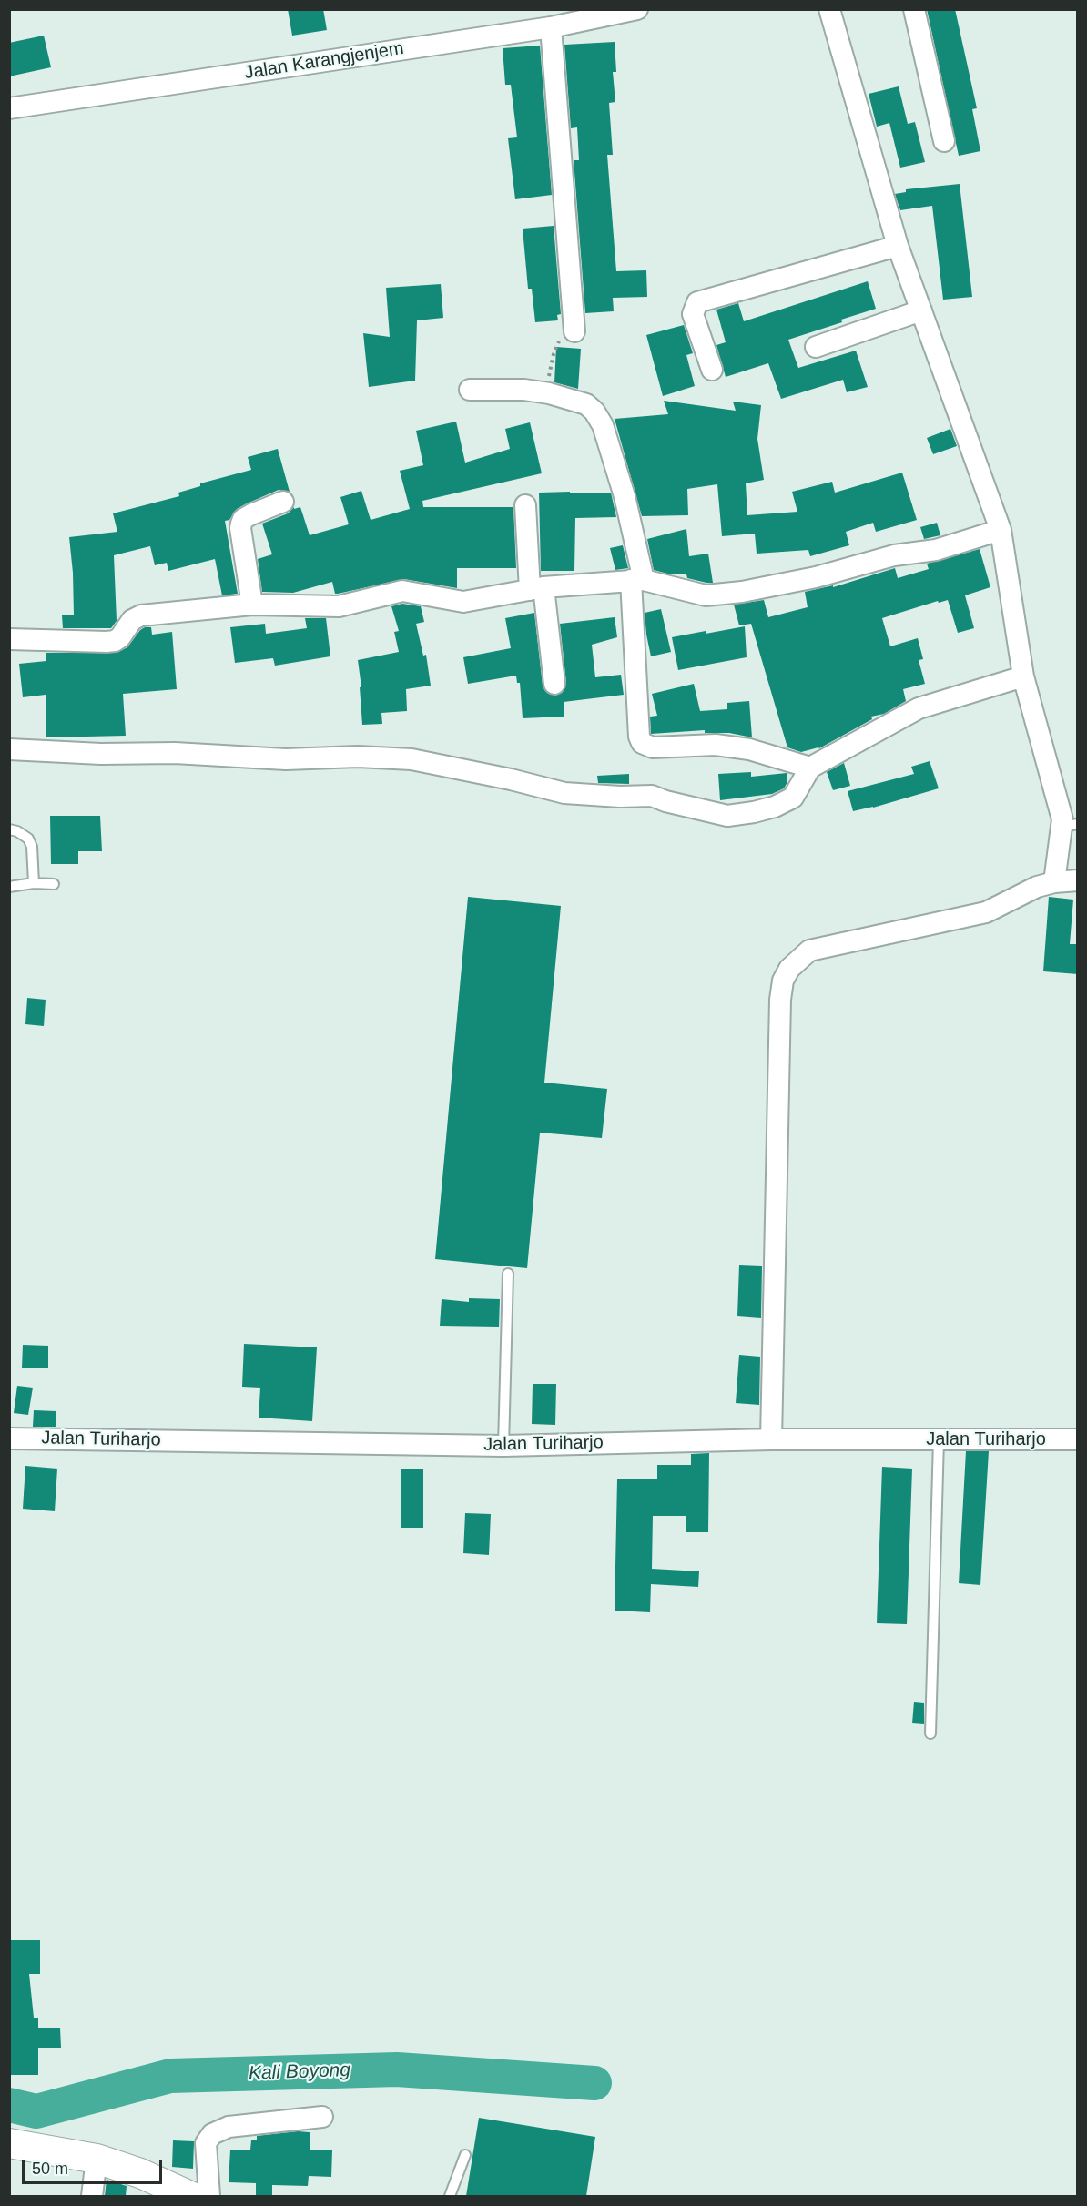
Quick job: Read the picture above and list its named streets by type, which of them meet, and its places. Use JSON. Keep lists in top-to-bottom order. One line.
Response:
{"streets":{"street":["Jalan Karangjenjem","Jalan Turiharjo"]},"water":["Kali Boyong"],"scale_bar":"50 m"}
